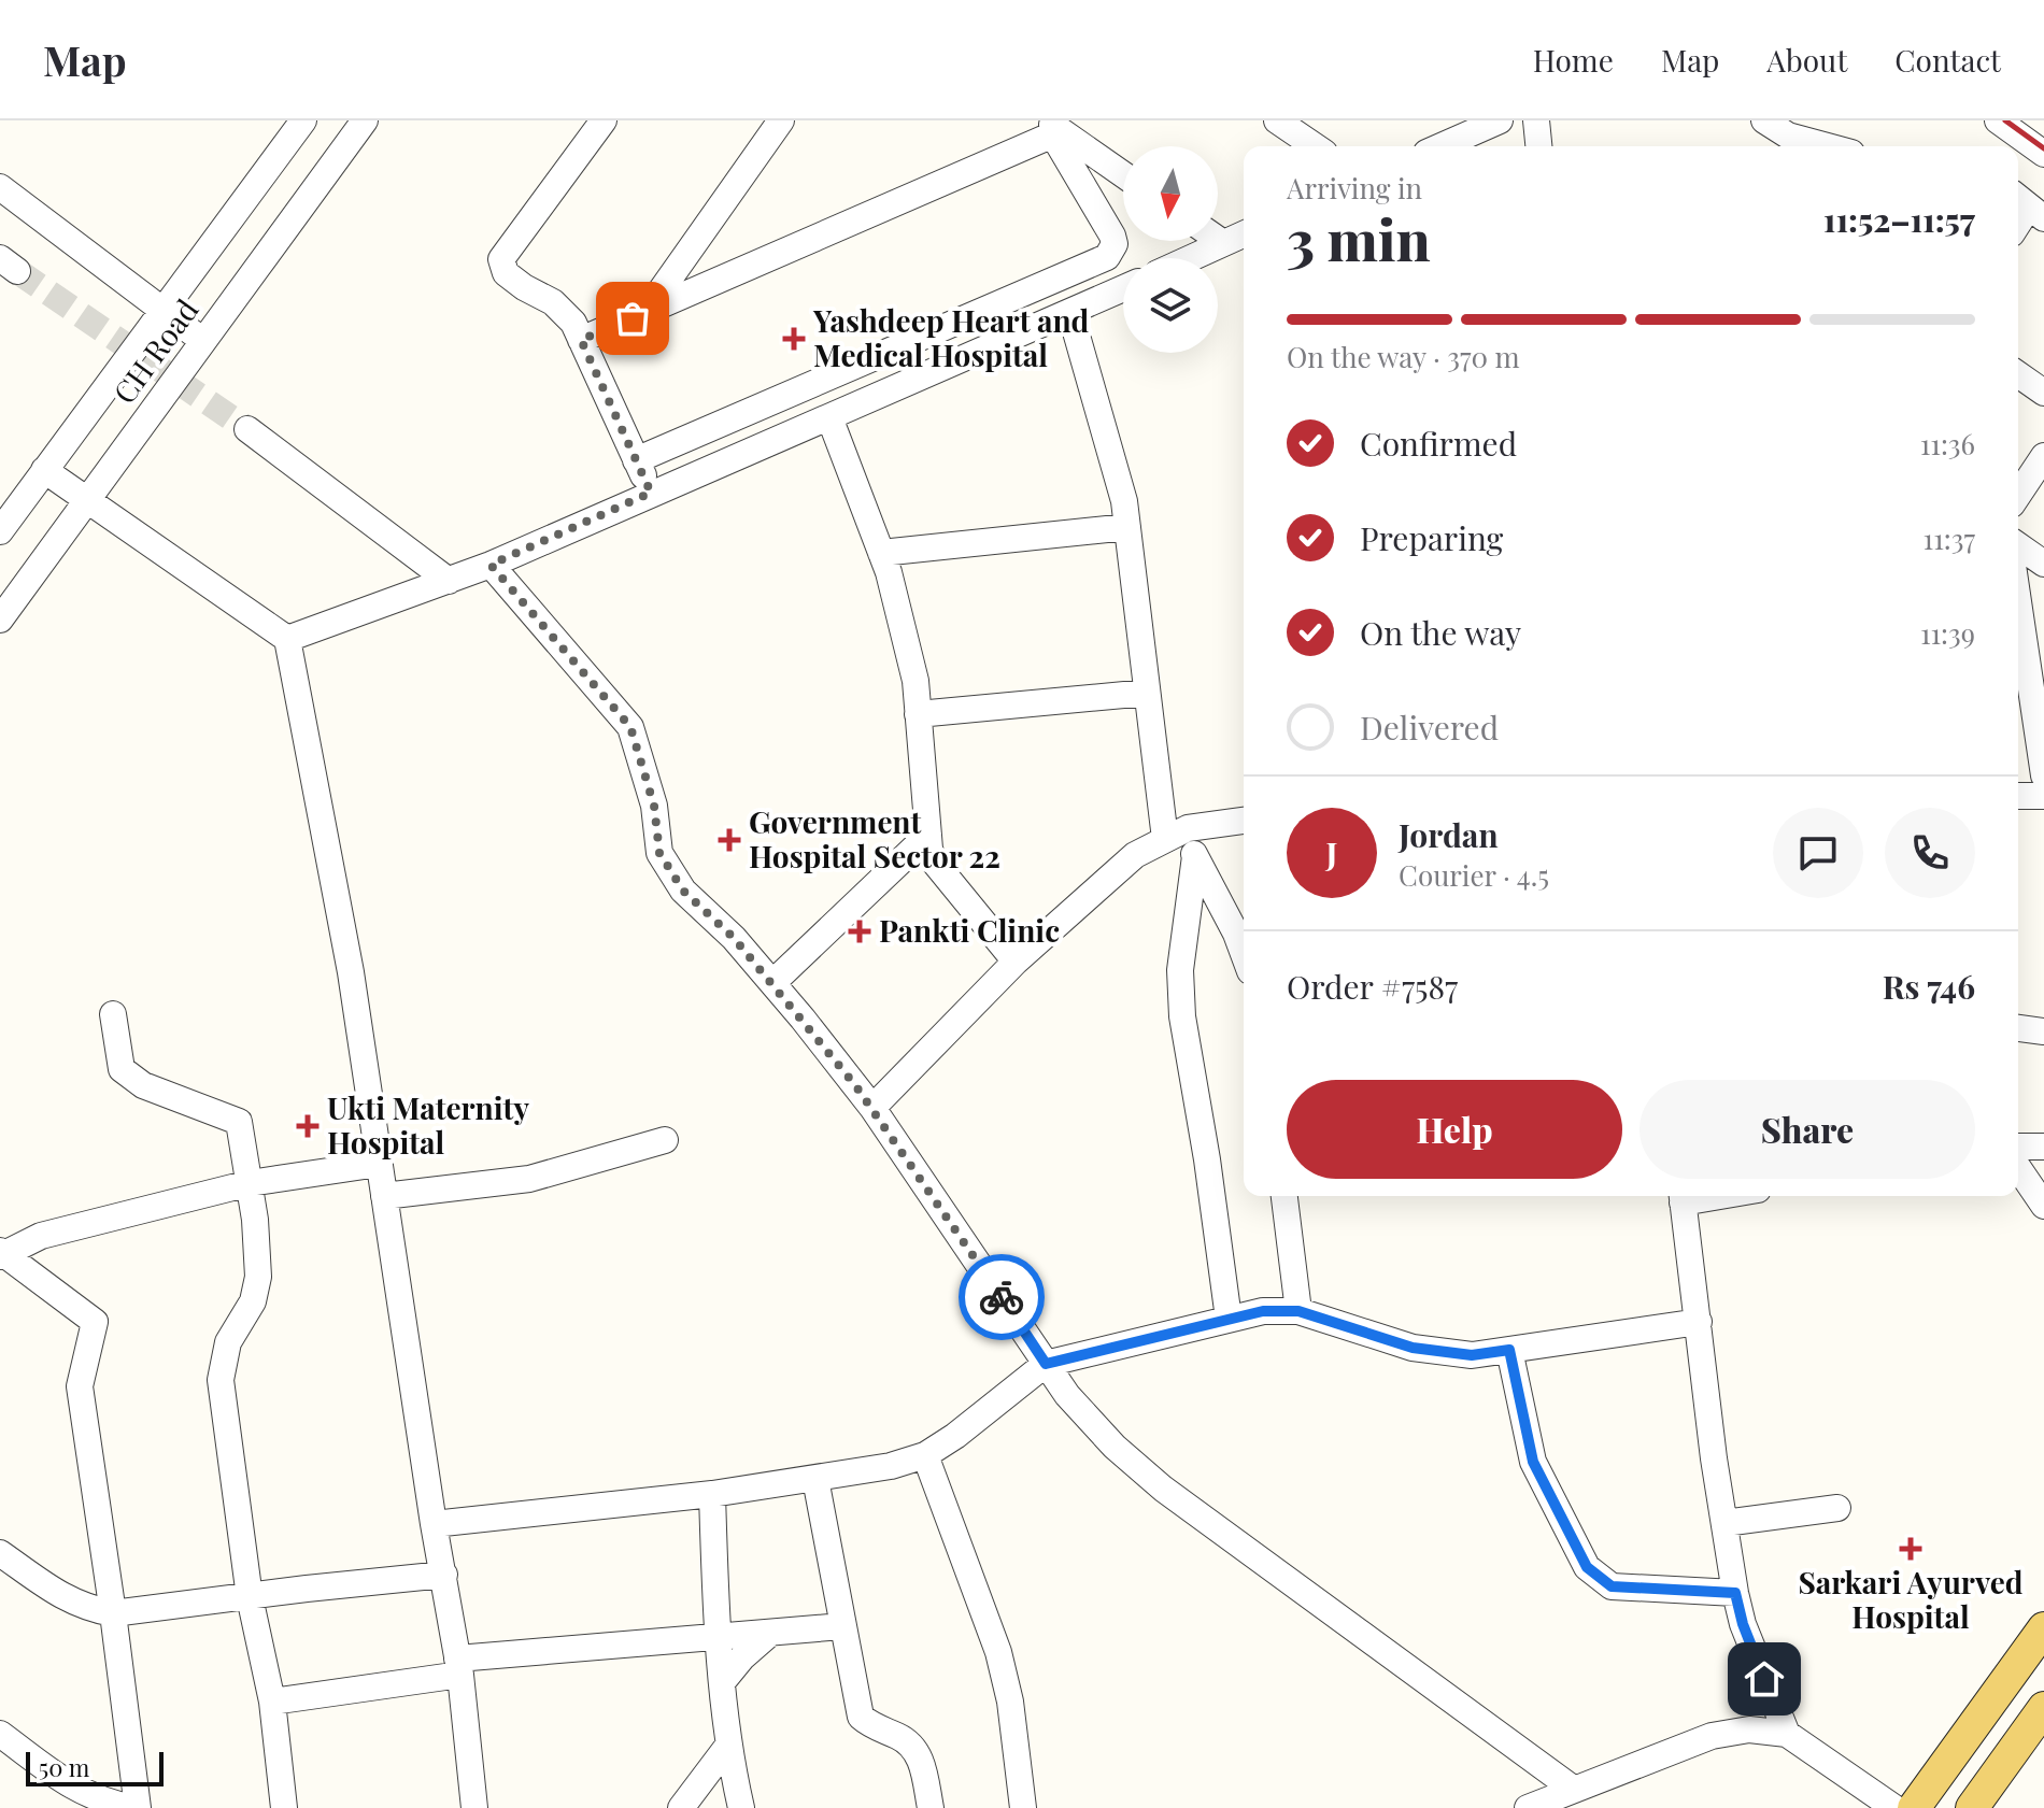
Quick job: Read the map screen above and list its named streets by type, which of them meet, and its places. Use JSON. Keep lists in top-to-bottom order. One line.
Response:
{"streets":{"street":["CH Road"]},"places":{"health":["Yashdeep Heart and Medical Hospital","Government Hospital Sector 22","Pankti Clinic","Ukti Maternity Hospital","Sarkari Ayurved Hospital"]},"scale_bar":"50 m","north":"bottom","page":{"header":"Map","nav":["Home","Map","About","Contact"],"heading":["3 min","Arriving in","11:52–11:57"],"panel":["Jordan","Courier · 4.5","Order #7587","Rs 746"],"bar":"On the way · 370 m","list":[["Confirmed","11:36"],["Preparing","11:37"],["On the way","11:39"],"Delivered"],"round":"J","buttons":["Help","Share"],"scale":"50 m"}}
